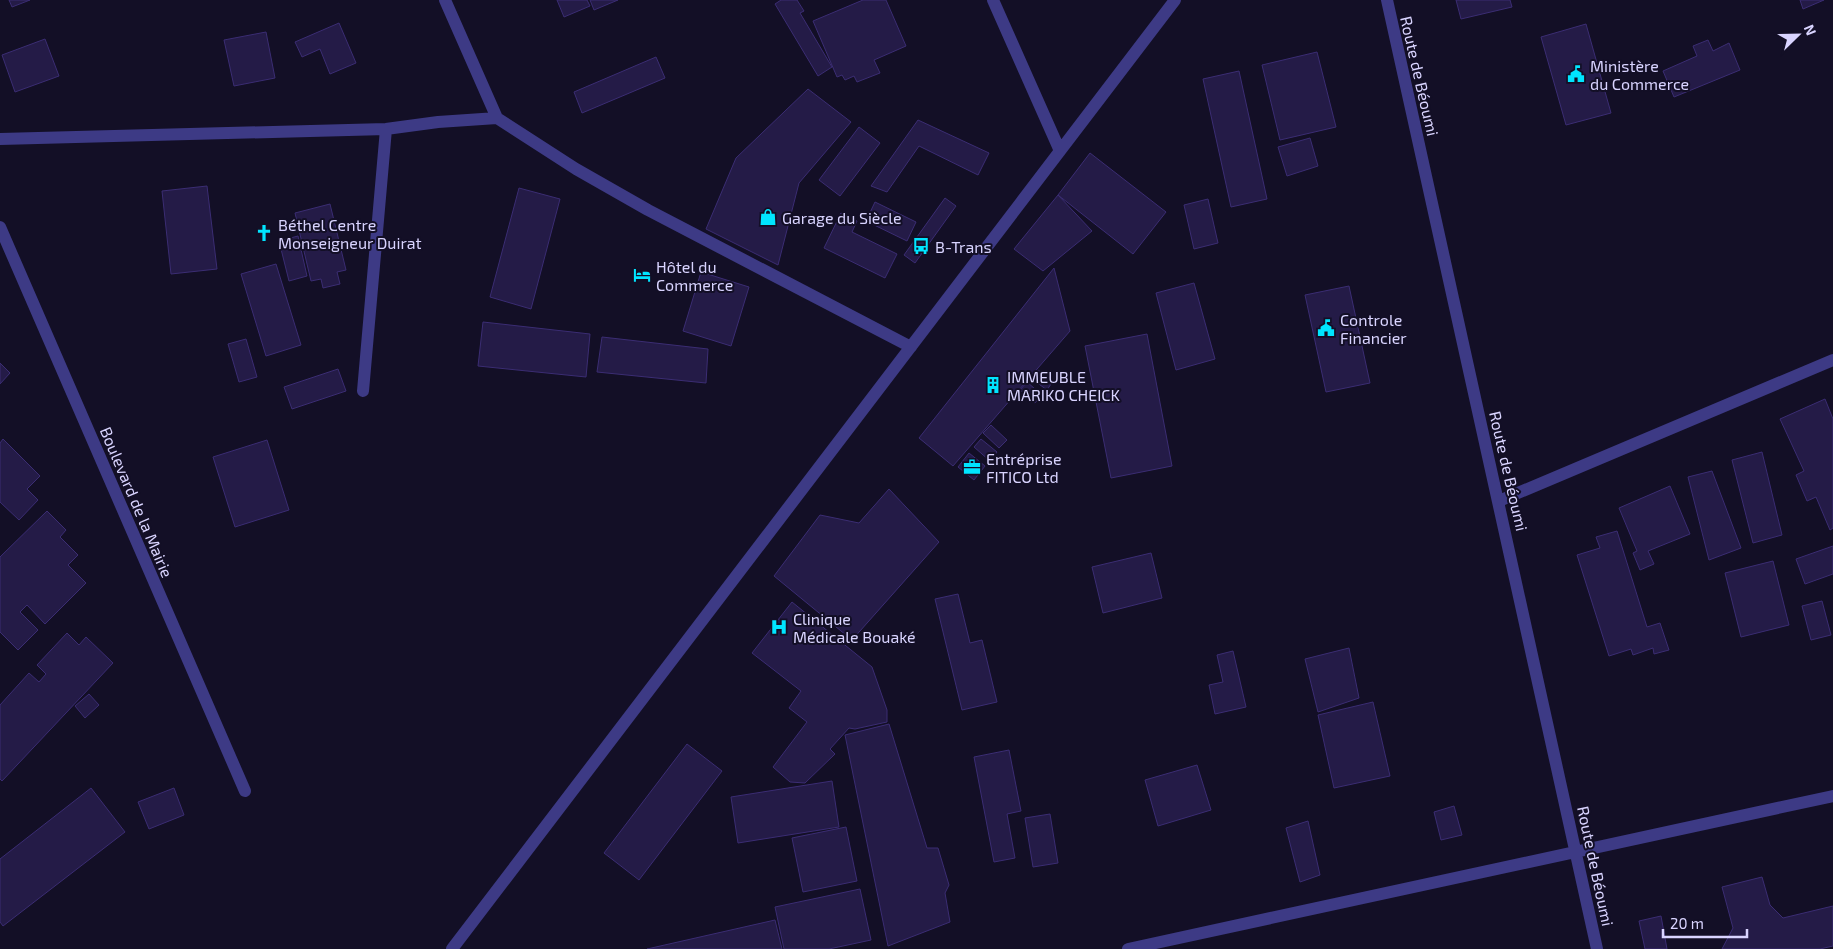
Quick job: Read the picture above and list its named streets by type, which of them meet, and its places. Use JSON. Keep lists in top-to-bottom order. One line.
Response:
{"streets":{"street":["Route de Béoumi","Boulevard de la Mairie"]},"places":{"public building":["Ministère du Commerce","Controle Financier"],"shop":["Garage du Siècle"],"church":["Béthel Centre Monseigneur Duirat"],"bus stop":["B-Trans"],"hotel":["Hôtel du Commerce"],"building":["IMMEUBLE MARIKO CHEICK"],"office":["Entréprise FITICO Ltd"],"hospital":["Clinique Médicale Bouaké"]},"scale_bar":"20 m","north":"top right"}
